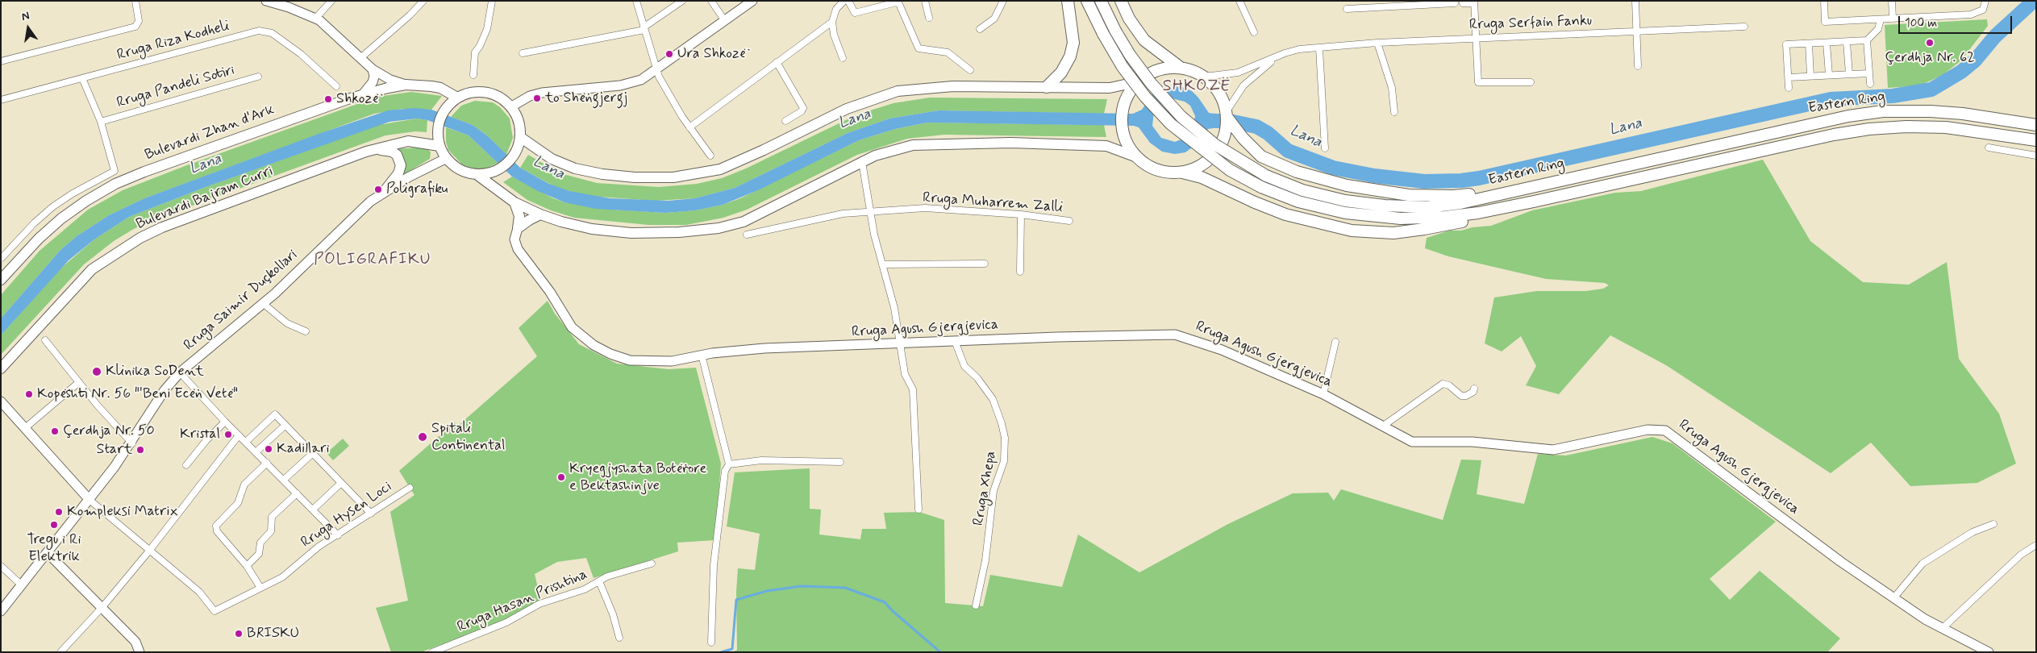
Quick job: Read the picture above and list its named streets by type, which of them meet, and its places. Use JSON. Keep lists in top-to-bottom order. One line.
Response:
{"streets":{"highway":["Eastern Ring"],"main road":["Bulevardi Zhan d'Ark","Bulevardi Bajram Curri","Rruga Saimir Duçkollari","Rruga Agush Gjergjevica"],"street":["Rruga Serfain Fanku","Rruga Riza Kodheli","Rruga Pandeli Sotiri","Rruga Muharrem Zalli","Rruga Xhepa","Rruga Hysen Loci","Rruga Hasan Prishtina"]},"crossings":[["Rruga Riza Kodheli","Rruga Pandeli Sotiri"],["Bulevardi Zhan d'Ark","Bulevardi Bajram Curri"],["Bulevardi Zhan d'Ark","Rruga Saimir Duçkollari"],["Bulevardi Bajram Curri","Rruga Saimir Duçkollari"],["Rruga Agush Gjergjevica","Rruga Xhepa"]],"districts":["SHKOZË","POLIGRAFIKU"],"water":["Lana"],"places":["Çerdhja Nr. 62","Ura Shkozë","to Shëngjergj","Shkozë","Poligrafiku","Klinika SoDent","Kopështi Nr. 56 \"'Beni Ecën Vetë\"","Çerdhja Nr. 50","Kristal","Spitali Continental","Kadillari","Start","Kryegjyshata Botërore e Bektashinjve","Kompleksi Matrix","Tregu i Ri Elektrik","BRISKU"],"scale_bar":"100 m","north":"top"}
